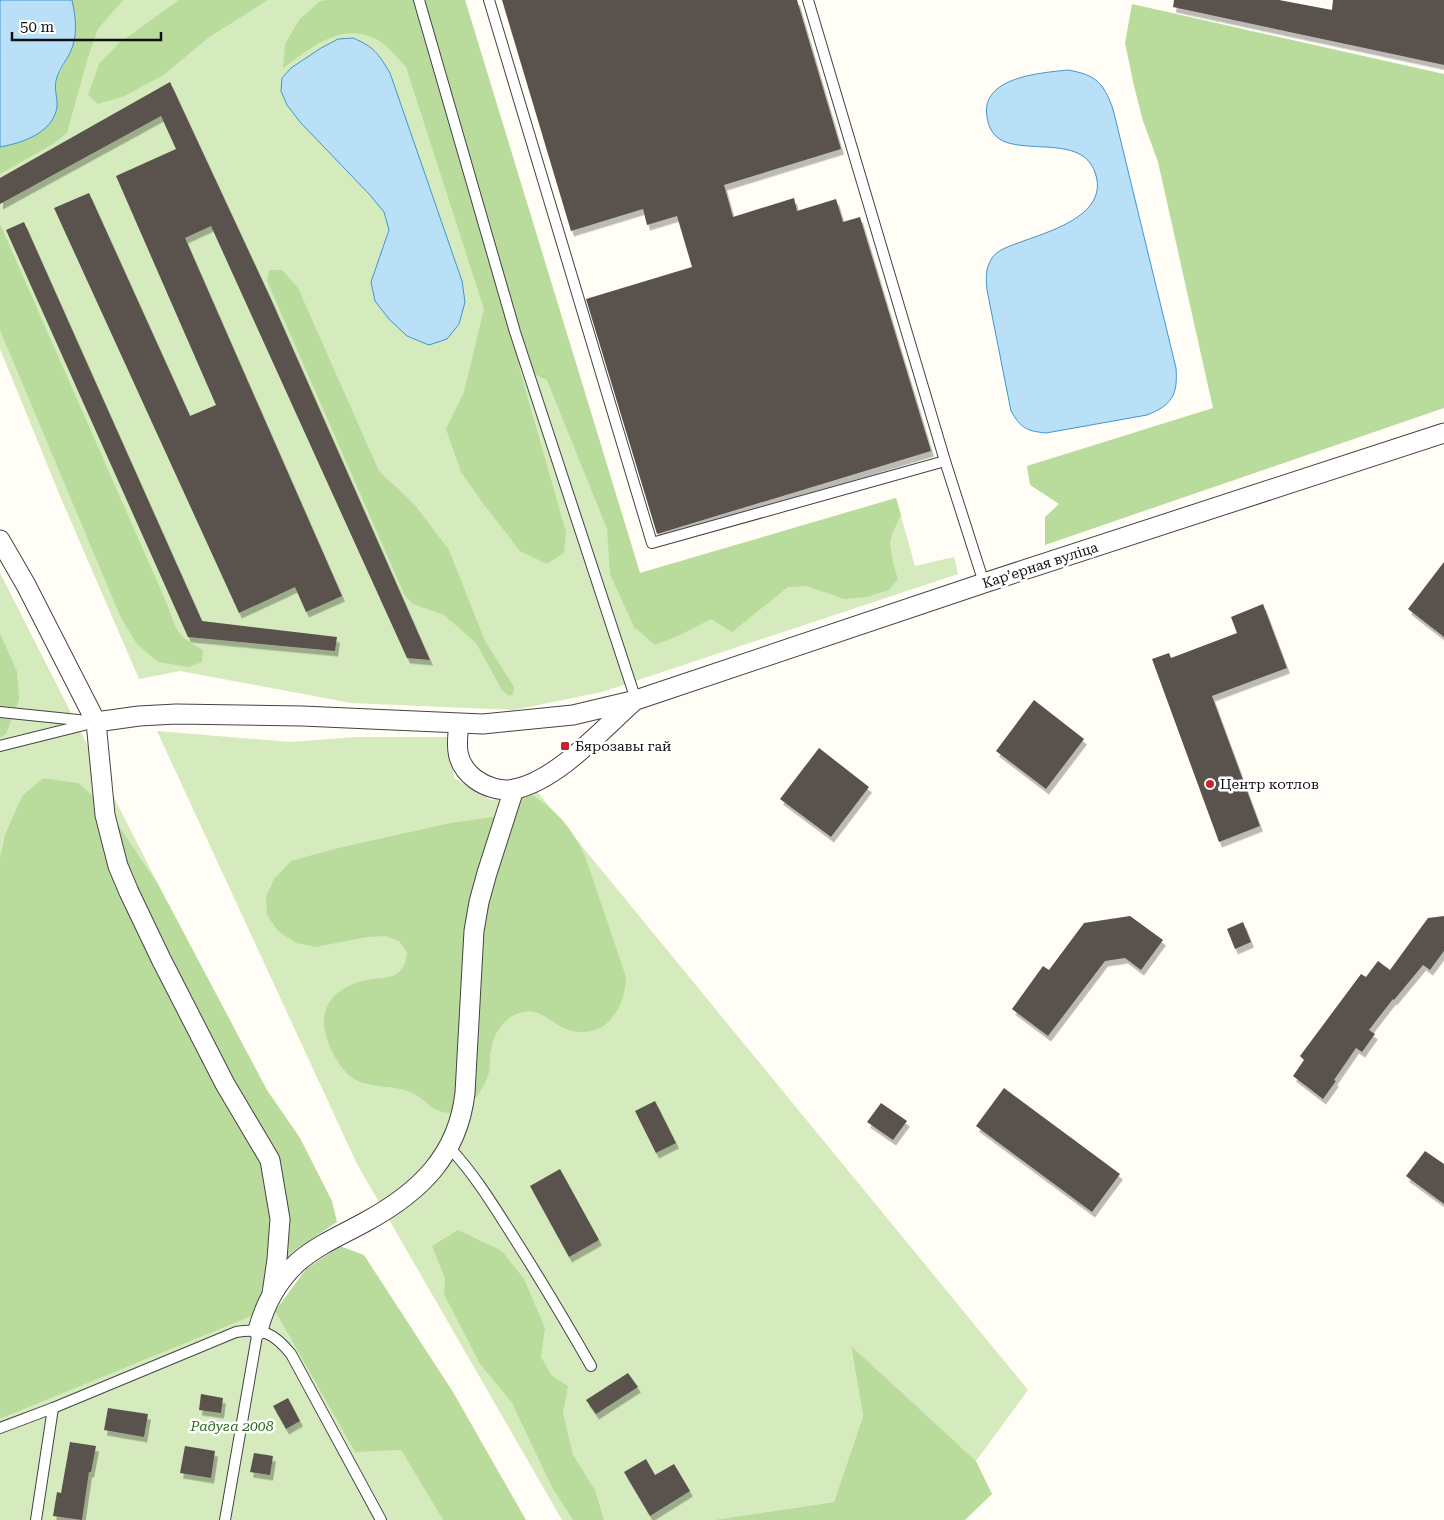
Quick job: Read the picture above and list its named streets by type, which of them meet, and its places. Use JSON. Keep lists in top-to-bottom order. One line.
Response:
{"streets":{"street":["Карʼерная вуліца"]},"parks":["Радуга 2008"],"places":{"transit":["Бярозавы гай"],"other":["Центр котлов"]},"scale_bar":"50 m"}
